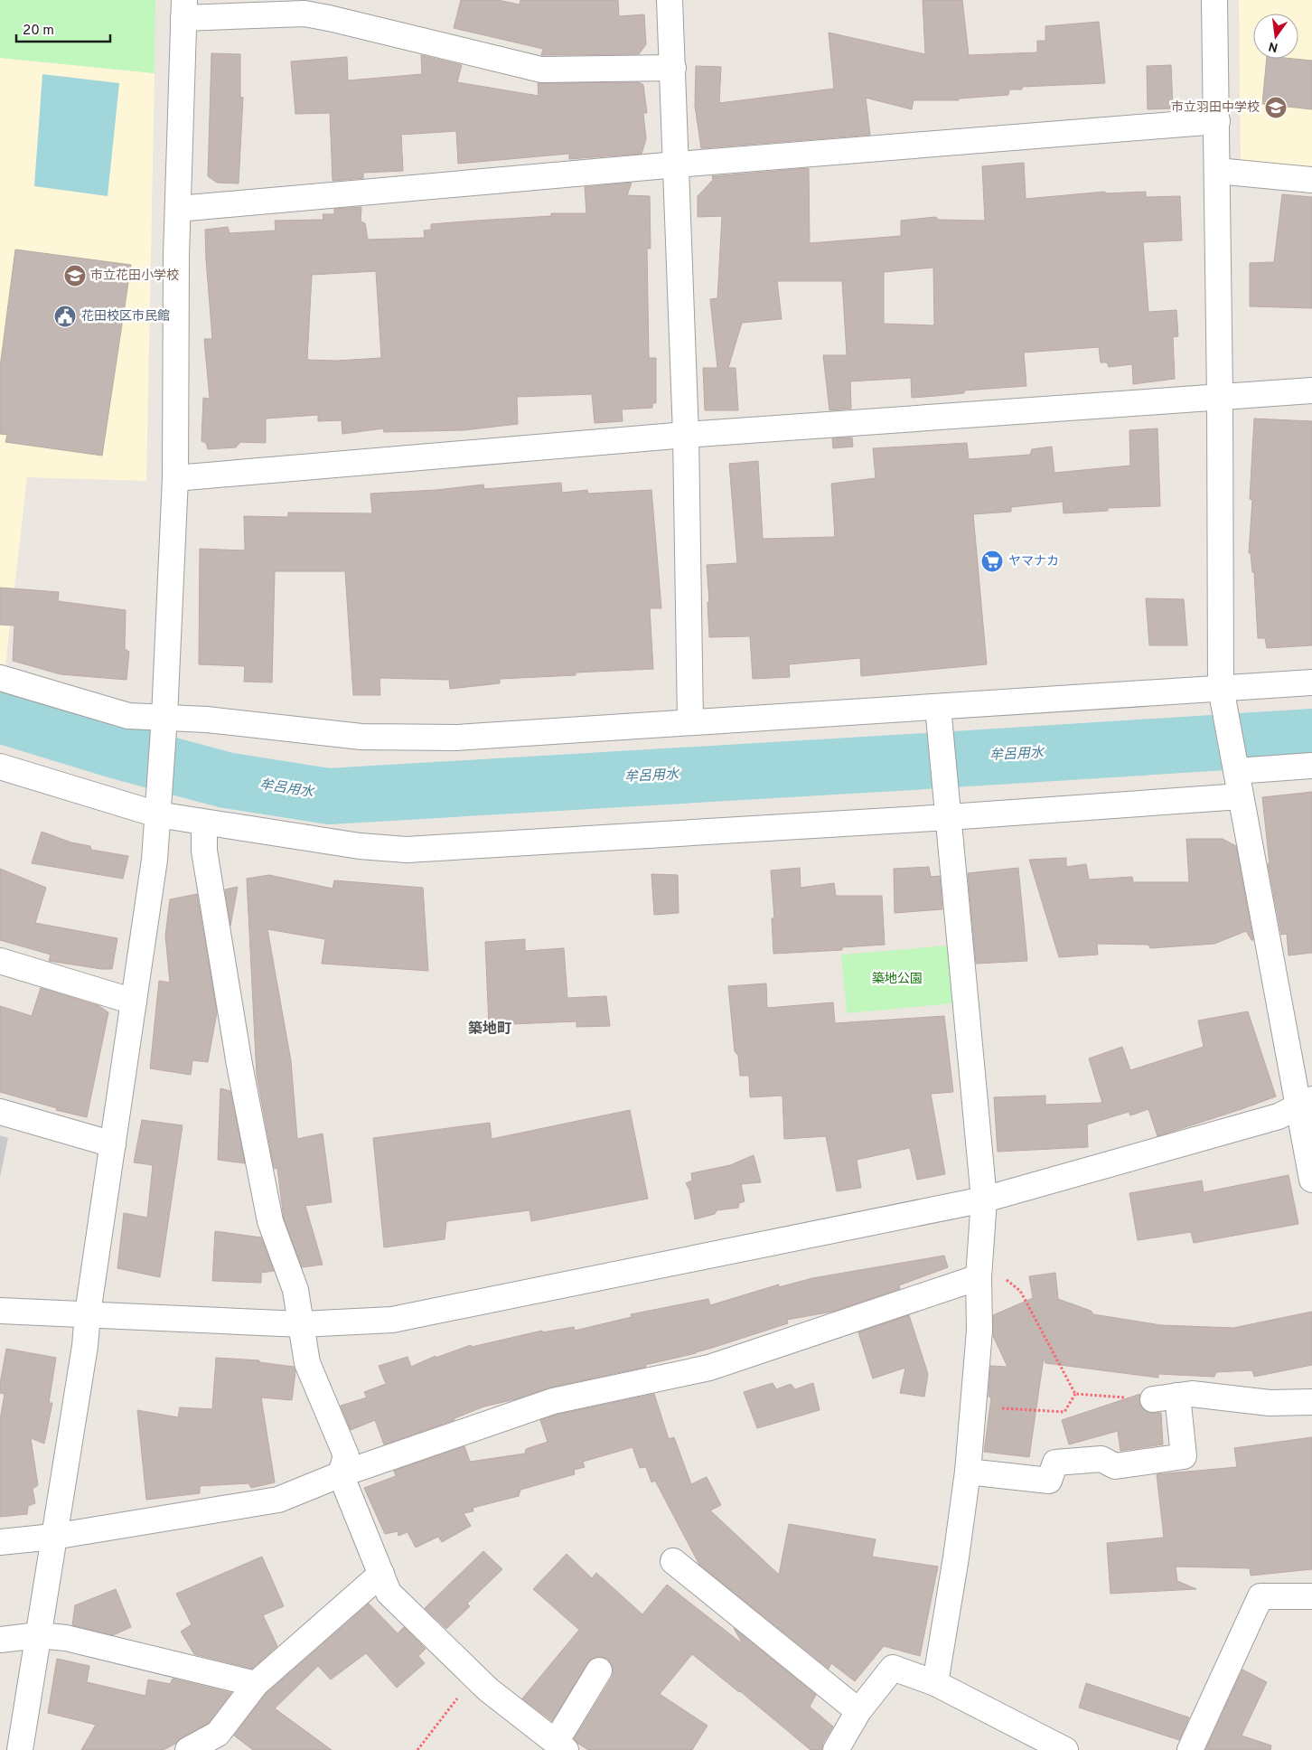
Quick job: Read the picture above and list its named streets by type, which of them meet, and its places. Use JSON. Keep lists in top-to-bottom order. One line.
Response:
{"districts":["築地町"],"water":["牟呂用水"],"parks":["築地公園"],"places":{"school or university":["市立羽田中学校","市立花田小学校"],"public building":["花田校区市民館"],"supermarket":["ヤマナカ"]},"scale_bar":"20 m","north":"bottom"}
